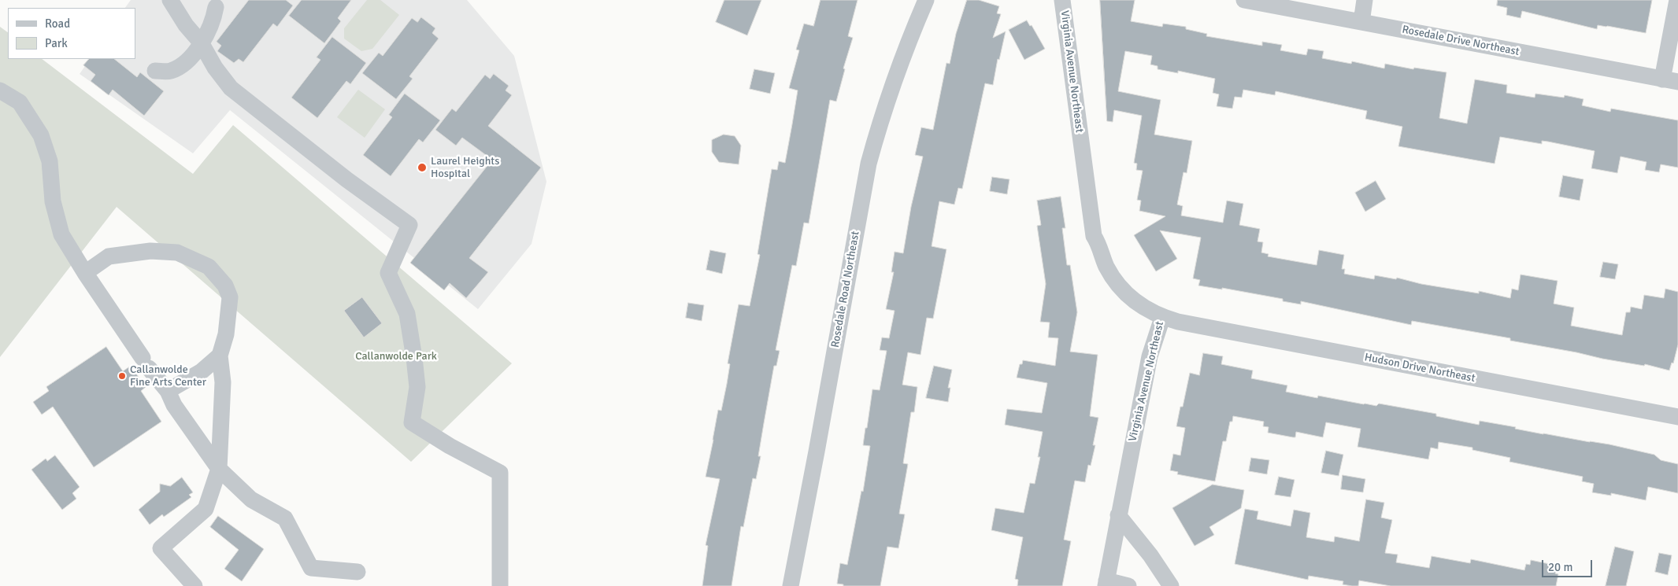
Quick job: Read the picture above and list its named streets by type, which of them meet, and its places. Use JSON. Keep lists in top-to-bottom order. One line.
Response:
{"streets":{"street":["Rosedale Drive Northeast","Virginia Avenue Northeast","Rosedale Road Northeast","Hudson Drive Northeast"]},"crossings":[["Virginia Avenue Northeast","Hudson Drive Northeast"]],"parks":["Callanwolde Park"],"places":["Laurel Heights Hospital","Callanwolde Fine Arts Center"],"legend":["Road","Park"],"scale_bar":"20 m"}
